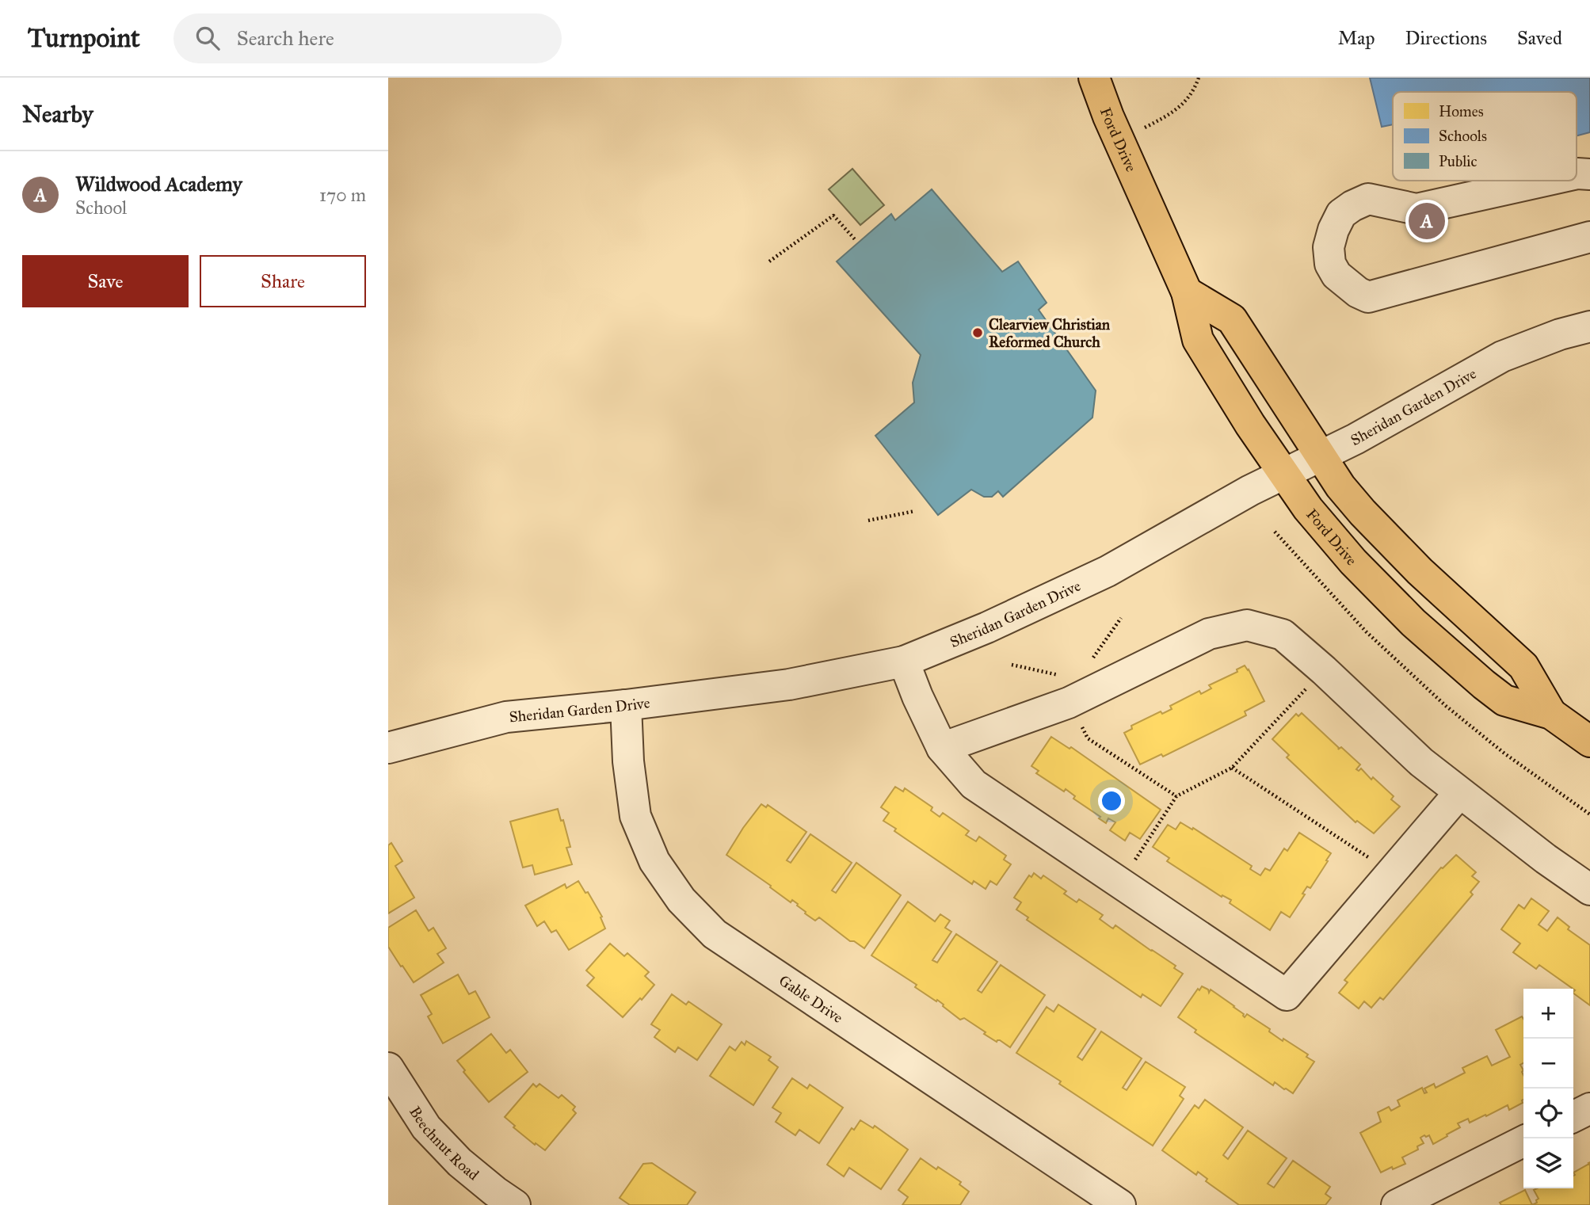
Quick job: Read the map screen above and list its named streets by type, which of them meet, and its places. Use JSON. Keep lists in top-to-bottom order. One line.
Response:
{"streets":{"main road":["Ford Drive"],"street":["Sheridan Garden Drive","Gable Drive","Beechnut Road"]},"crossings":[["Ford Drive","Sheridan Garden Drive"],["Sheridan Garden Drive","Gable Drive"]],"places":["Clearview Christian Reformed Church"],"legend":["Homes","Schools","Public"],"page":{"header":"Turnpoint","search":"Search here","nav":["Map","Directions","Saved"],"heading":"Nearby","list":[{"mark":"A","name":"Wildwood Academy","note":"School","value":"170 m"}],"pins":"A","buttons":["Save","Share"],"map_buttons":["+","−"]}}
